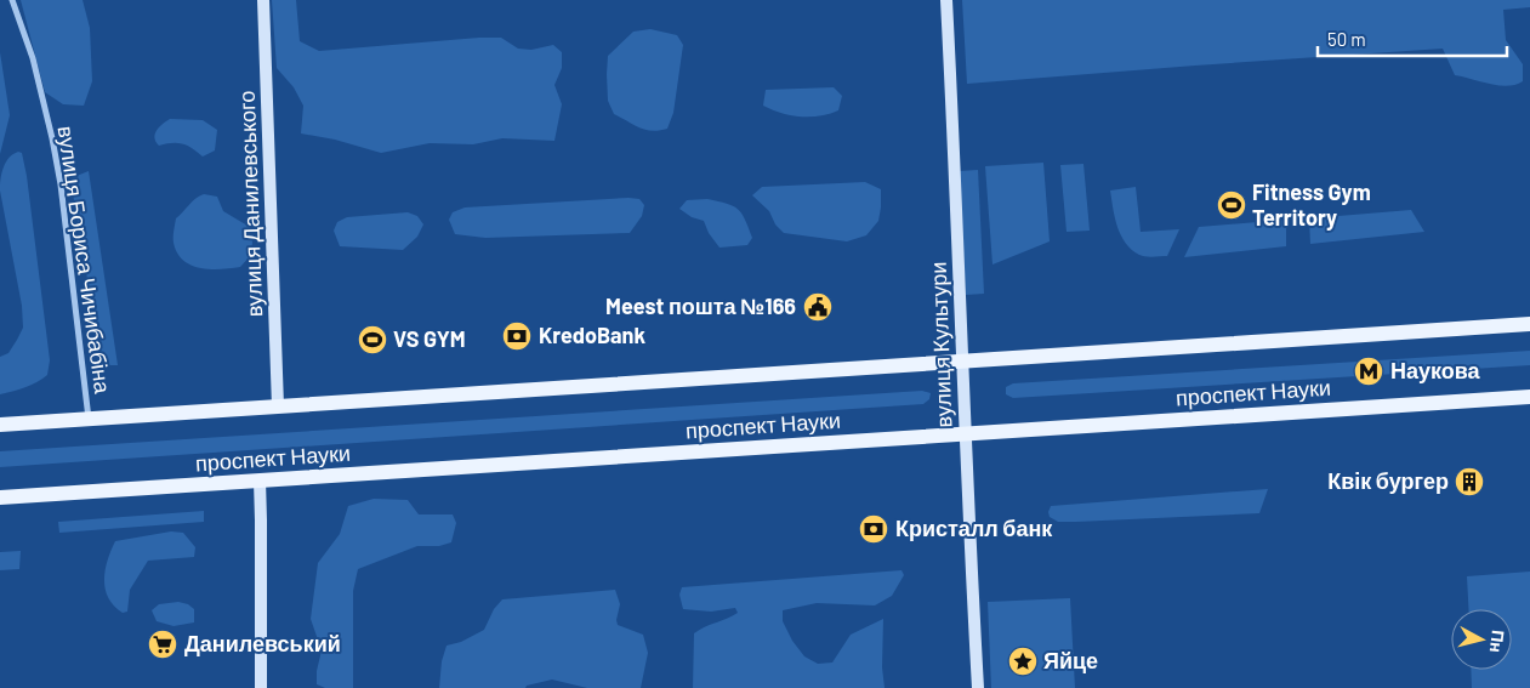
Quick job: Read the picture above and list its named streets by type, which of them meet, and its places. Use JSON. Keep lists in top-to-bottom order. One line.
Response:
{"streets":{"main road":["проспект Науки"],"street":["вулиця Данилевського","вулиця Бориса Чичибабіна","вулиця Культури"]},"crossings":[["вулиця Культури","проспект Науки"]],"places":{"sports":["Fitness Gym Territory","VS GYM"],"public building":["Meest пошта №166"],"bank":["KredoBank","Кристалл банк"],"metro station":["Наукова"],"building":["Квік бургер"],"supermarket":["Данилевський"],"place":["Яйце"]},"scale_bar":"50 m","north":"right"}
